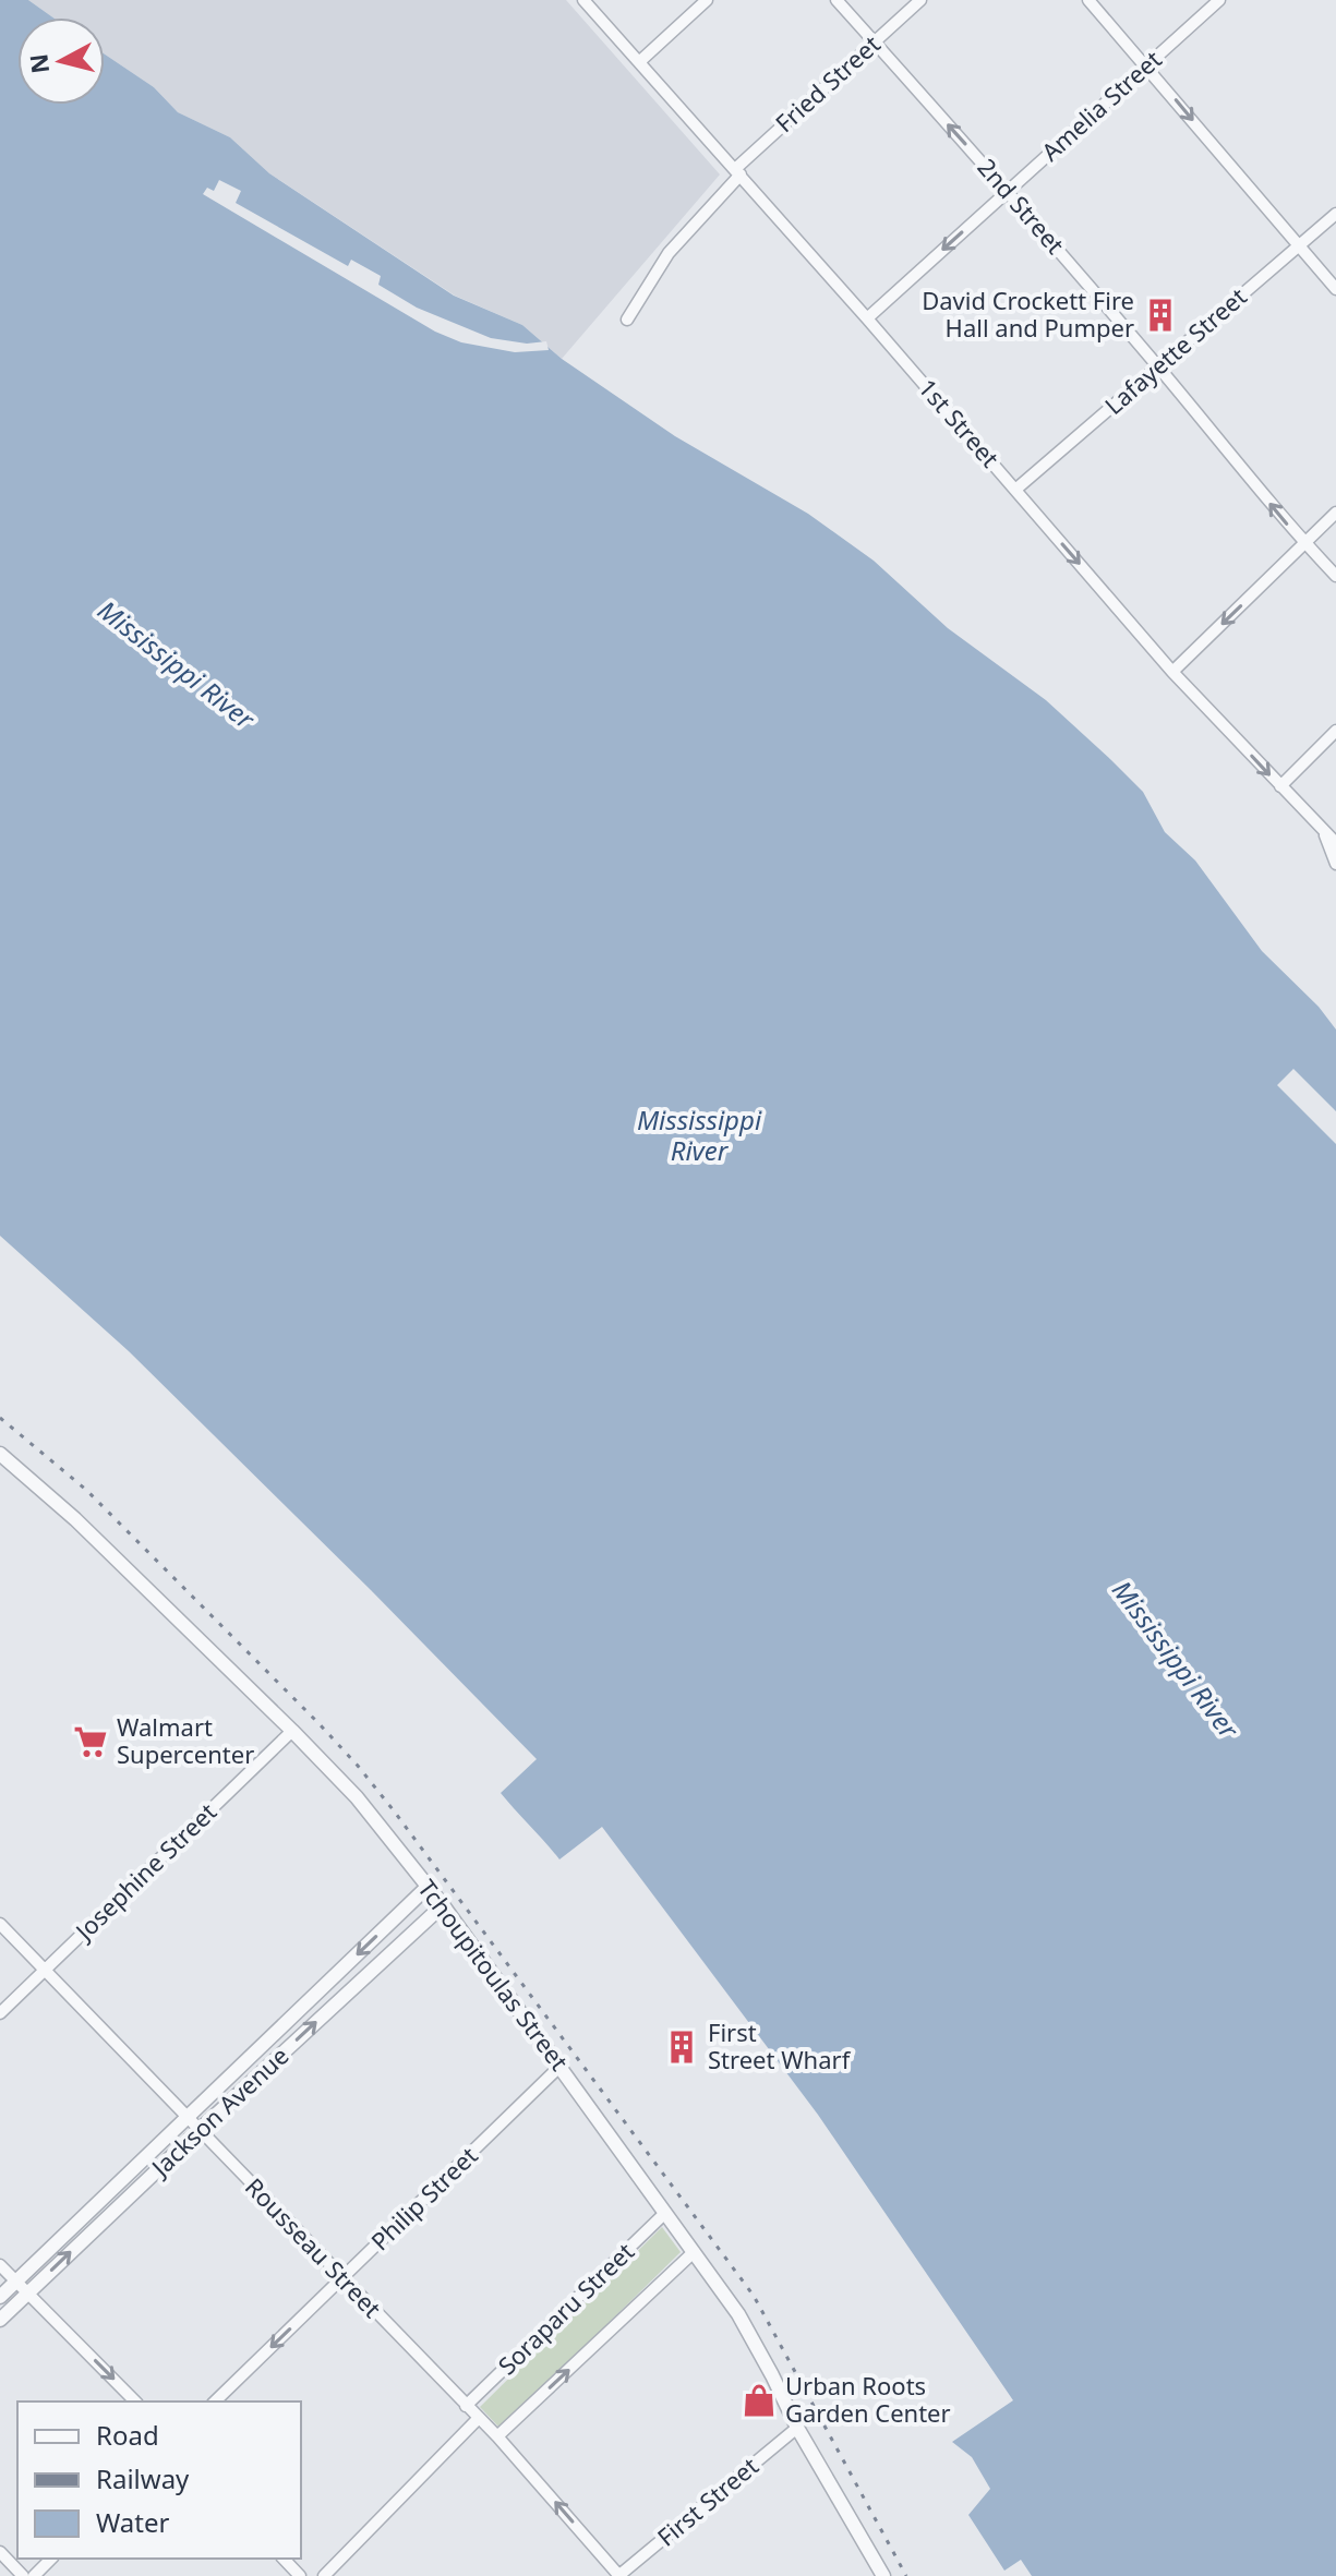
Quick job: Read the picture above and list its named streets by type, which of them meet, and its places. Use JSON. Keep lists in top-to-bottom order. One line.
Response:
{"streets":{"street":["Fried Street","Amelia Street","2nd Street","Lafayette Street","1st Street","Josephine Street","Tchoupitoulas Street","Jackson Avenue","Philip Street","Rousseau Street","Soraparu Street","First Street"]},"crossings":[["Fried Street","2nd Street"],["Fried Street","1st Street"],["Amelia Street","2nd Street"],["Amelia Street","1st Street"],["2nd Street","Lafayette Street"],["Lafayette Street","1st Street"],["Josephine Street","Tchoupitoulas Street"],["Josephine Street","Rousseau Street"],["Tchoupitoulas Street","Jackson Avenue"],["Tchoupitoulas Street","Philip Street"],["Tchoupitoulas Street","Soraparu Street"],["Tchoupitoulas Street","First Street"],["Jackson Avenue","Rousseau Street"],["Philip Street","Rousseau Street"],["Rousseau Street","Soraparu Street"],["Rousseau Street","First Street"]],"one_way":["Amelia Street","2nd Street","1st Street","Philip Street"],"water":["Mississippi River"],"places":{"building":["David Crockett Fire Hall and Pumper","First Street Wharf"],"supermarket":["Walmart Supercenter"],"shop":["Urban Roots Garden Center"]},"legend":["Road","Railway","Water"],"north":"left"}
